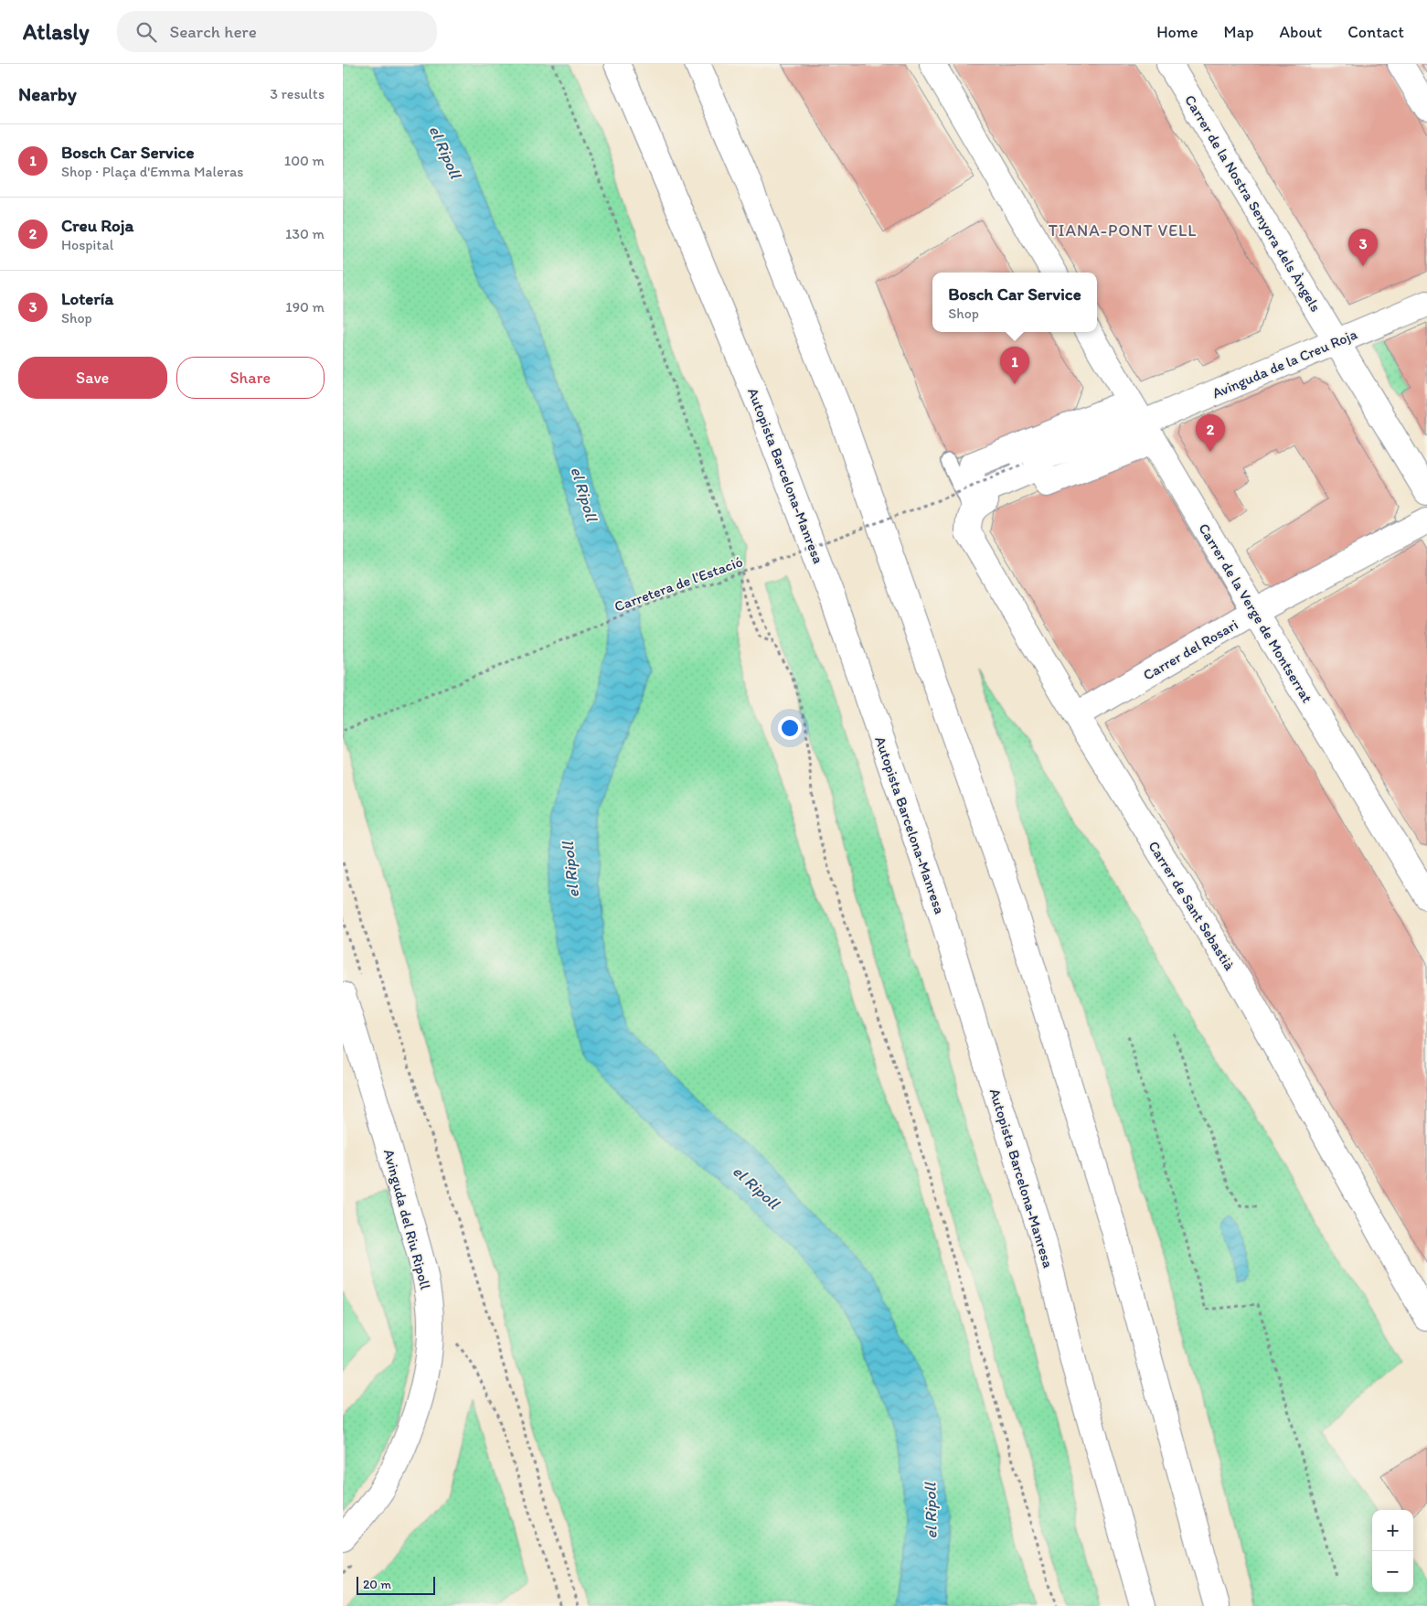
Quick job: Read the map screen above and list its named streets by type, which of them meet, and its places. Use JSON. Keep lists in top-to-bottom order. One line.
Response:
{"streets":{"main road":["Carrer de la Nostra Senyora dels Àngels","Avinguda de la Creu Roja","Autopista Barcelona-Manresa","Carrer de la Verge de Montserrat","Carrer del Rosari","Carrer de Sant Sebastià","Avinguda del Riu Ripoll"],"path":["Carretera de l'Estació"]},"crossings":[["Carrer de la Nostra Senyora dels Àngels","Avinguda de la Creu Roja"],["Avinguda de la Creu Roja","Carretera de l'Estació"],["Avinguda de la Creu Roja","Carrer de la Verge de Montserrat"],["Carrer de la Verge de Montserrat","Carrer del Rosari"],["Carrer del Rosari","Carrer de Sant Sebastià"]],"districts":["TIANA-PONT VELL"],"water":["el Ripoll"],"scale_bar":"20 m","page":{"header":"Atlasly","search":"Search here","nav":["Home","Map","About","Contact"],"heading":["Nearby","3 results"],"list":[{"mark":"1","name":"Bosch Car Service","note":"Shop · Plaça d'Emma Maleras","value":"100 m"},{"mark":"2","name":"Creu Roja","note":"Hospital","value":"130 m"},{"mark":"3","name":"Lotería","note":"Shop","value":"190 m"}],"pins":["3","1","2"],"popup":["Bosch Car Service","Shop"],"buttons":["Save","Share"],"map_buttons":["+","−"],"scale":"20 m"}}
